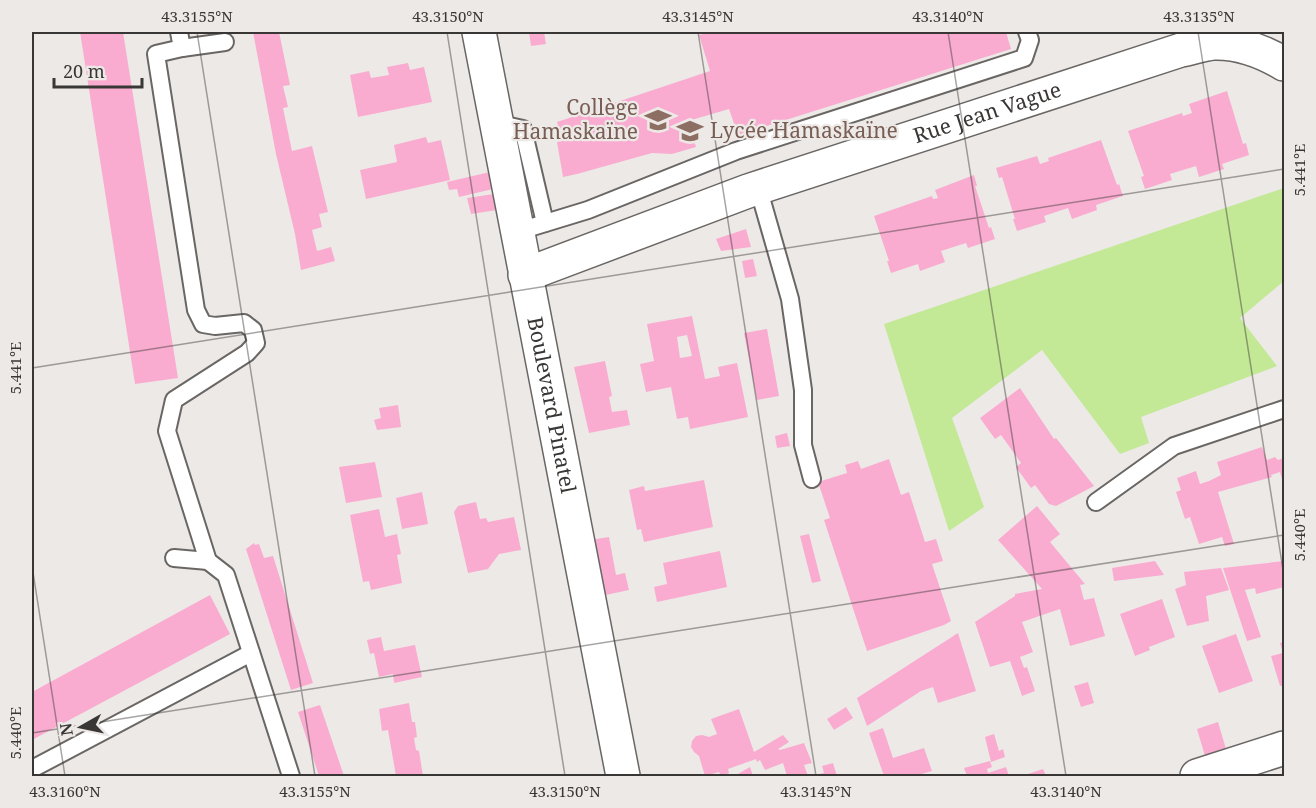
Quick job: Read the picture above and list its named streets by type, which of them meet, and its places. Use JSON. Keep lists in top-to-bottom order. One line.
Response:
{"streets":{"street":["Rue Jean Vague","Boulevard Pinatel"]},"crossings":[["Rue Jean Vague","Boulevard Pinatel"]],"places":{"school or university":["Collège Hamaskaïne","Lycée Hamaskaïne"]},"scale_bar":"20 m","north":"left","coordinates":["43.3155°N","43.3150°N","43.3145°N","43.3140°N","43.3135°N","5.441°E","5.440°E","43.3160°N"]}
